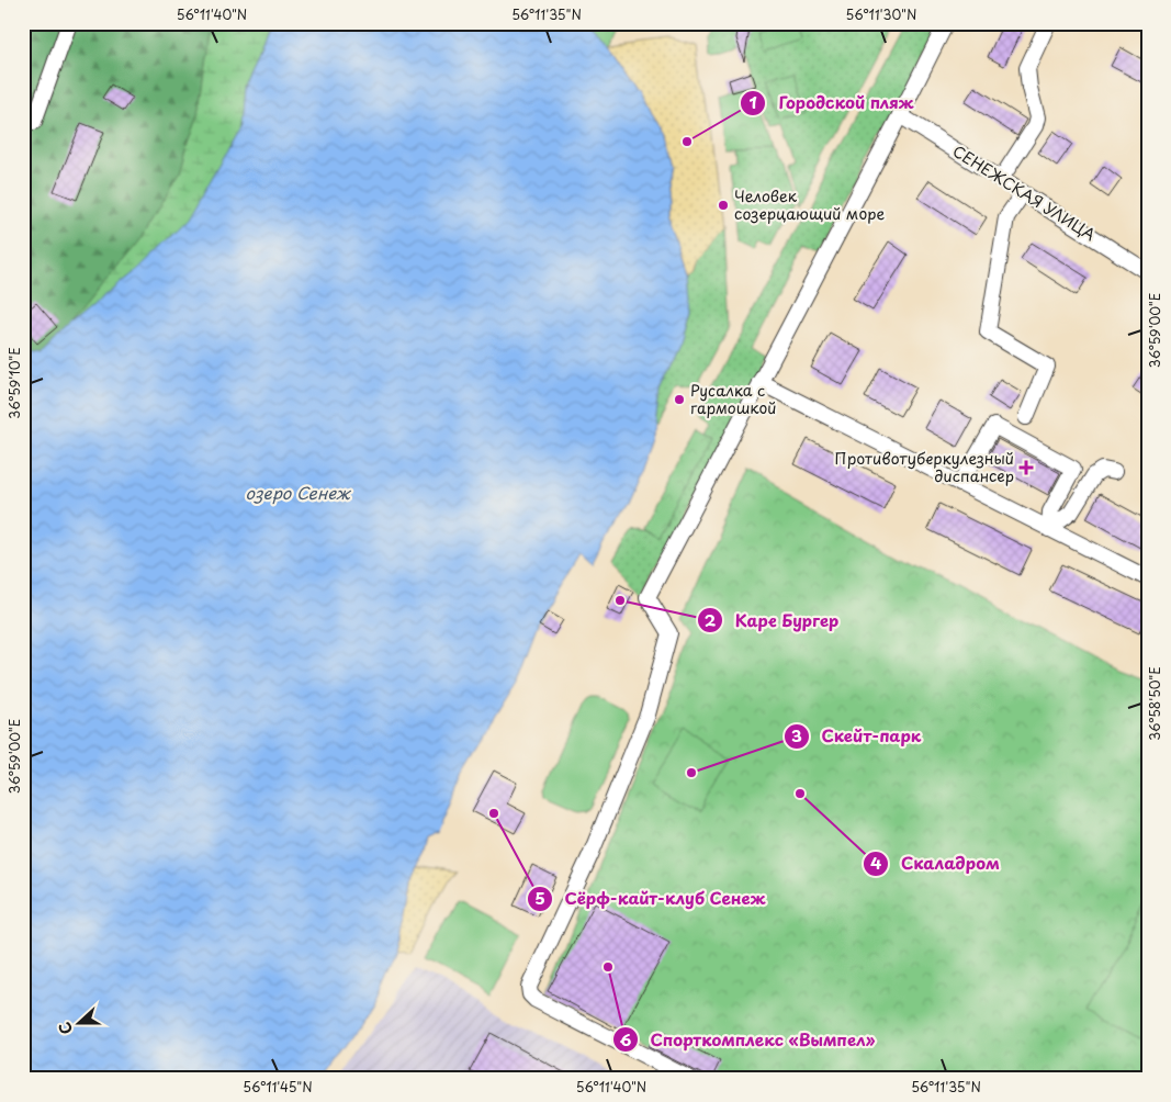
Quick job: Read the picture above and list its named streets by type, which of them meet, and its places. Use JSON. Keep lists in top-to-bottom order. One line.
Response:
{"streets":{"street":["СЕНЕЖСКАЯ УЛИЦА"]},"water":["озеро Сенеж"],"places":{"other":["Городской пляж","Человек созерцающий море","Русалка с гармошкой","Каре Бургер","Скейт-парк","Скаладром","Сёрф-кайт-клуб Сенеж","Спорткомплекс «Вымпел»"],"health":["Противотуберкулезный диспансер"]},"north":"left","coordinates":["56°11'40\"N","56°11'35\"N","56°11'30\"N","36°59'00\"E","36°59'10\"E","36°58'50\"E","56°11'45\"N"]}
